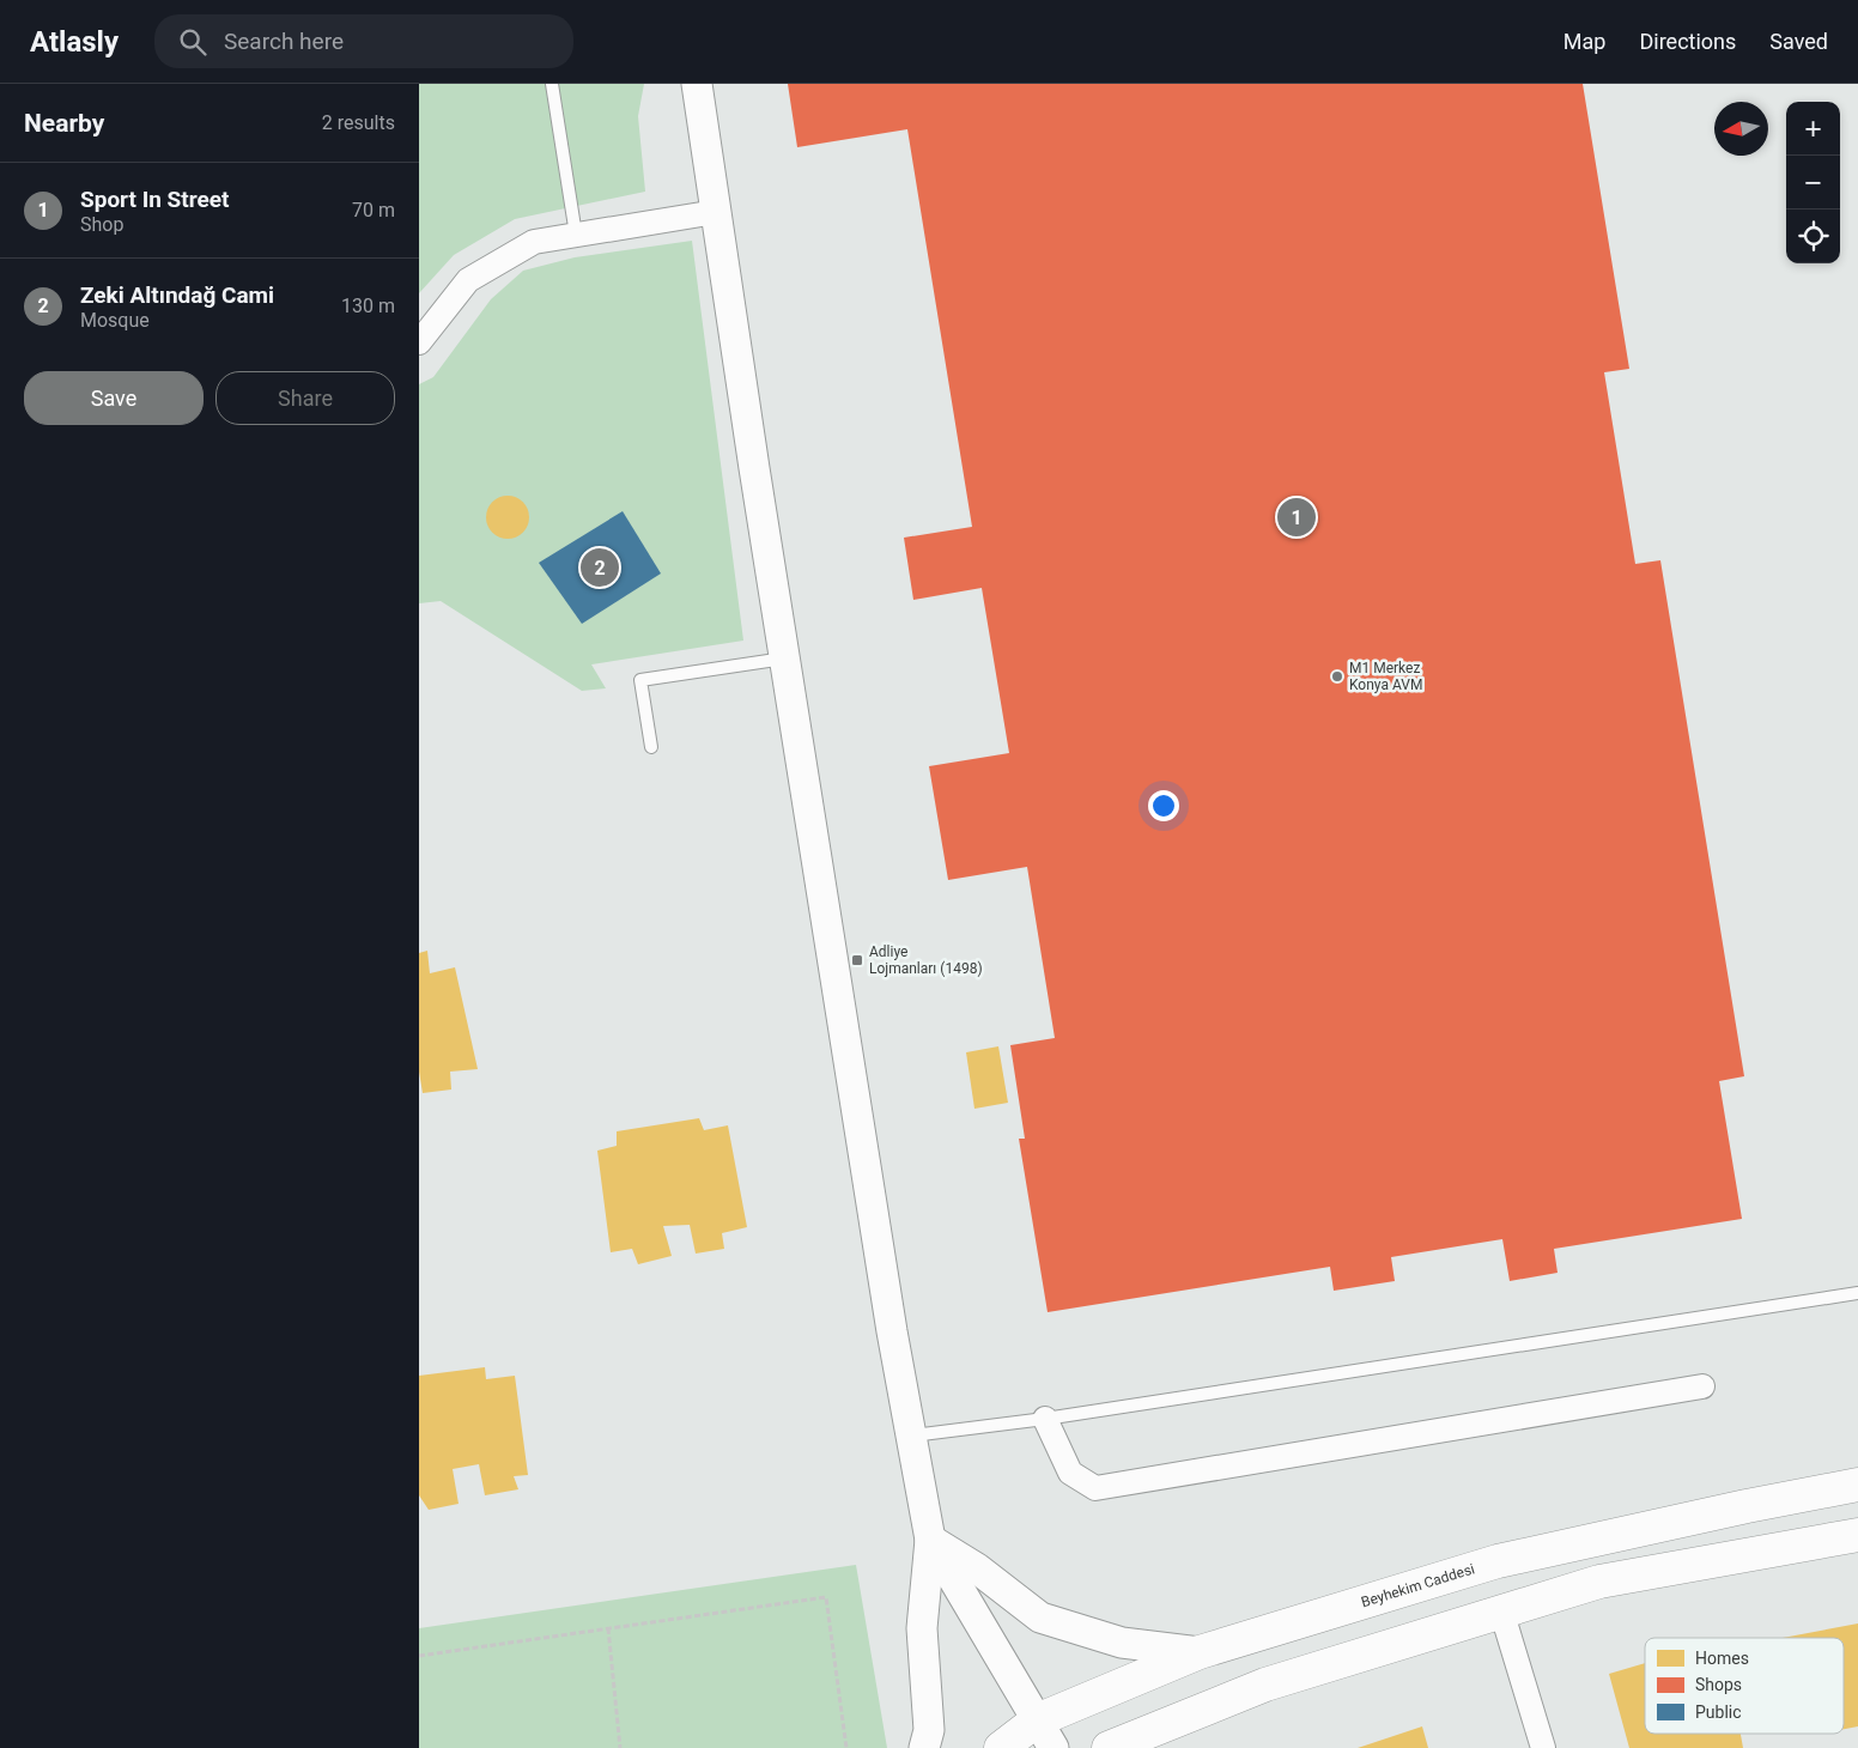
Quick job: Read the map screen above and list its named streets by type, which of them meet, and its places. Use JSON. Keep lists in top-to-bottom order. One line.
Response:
{"streets":{"main road":["Beyhekim Caddesi"]},"places":{"other":["M1 Merkez Konya AVM"],"transit":["Adliye Lojmanları (1498)"]},"legend":["Homes","Shops","Public"],"north":"left","page":{"header":"Atlasly","search":"Search here","nav":["Map","Directions","Saved"],"heading":["Nearby","2 results"],"map_buttons":["+","−"],"list":[{"mark":"1","name":"Sport In Street","note":"Shop","value":"70 m"},{"mark":"2","name":"Zeki Altındağ Cami","note":"Mosque","value":"130 m"}],"buttons":["Save","Share"],"pins":["1","2"]}}
